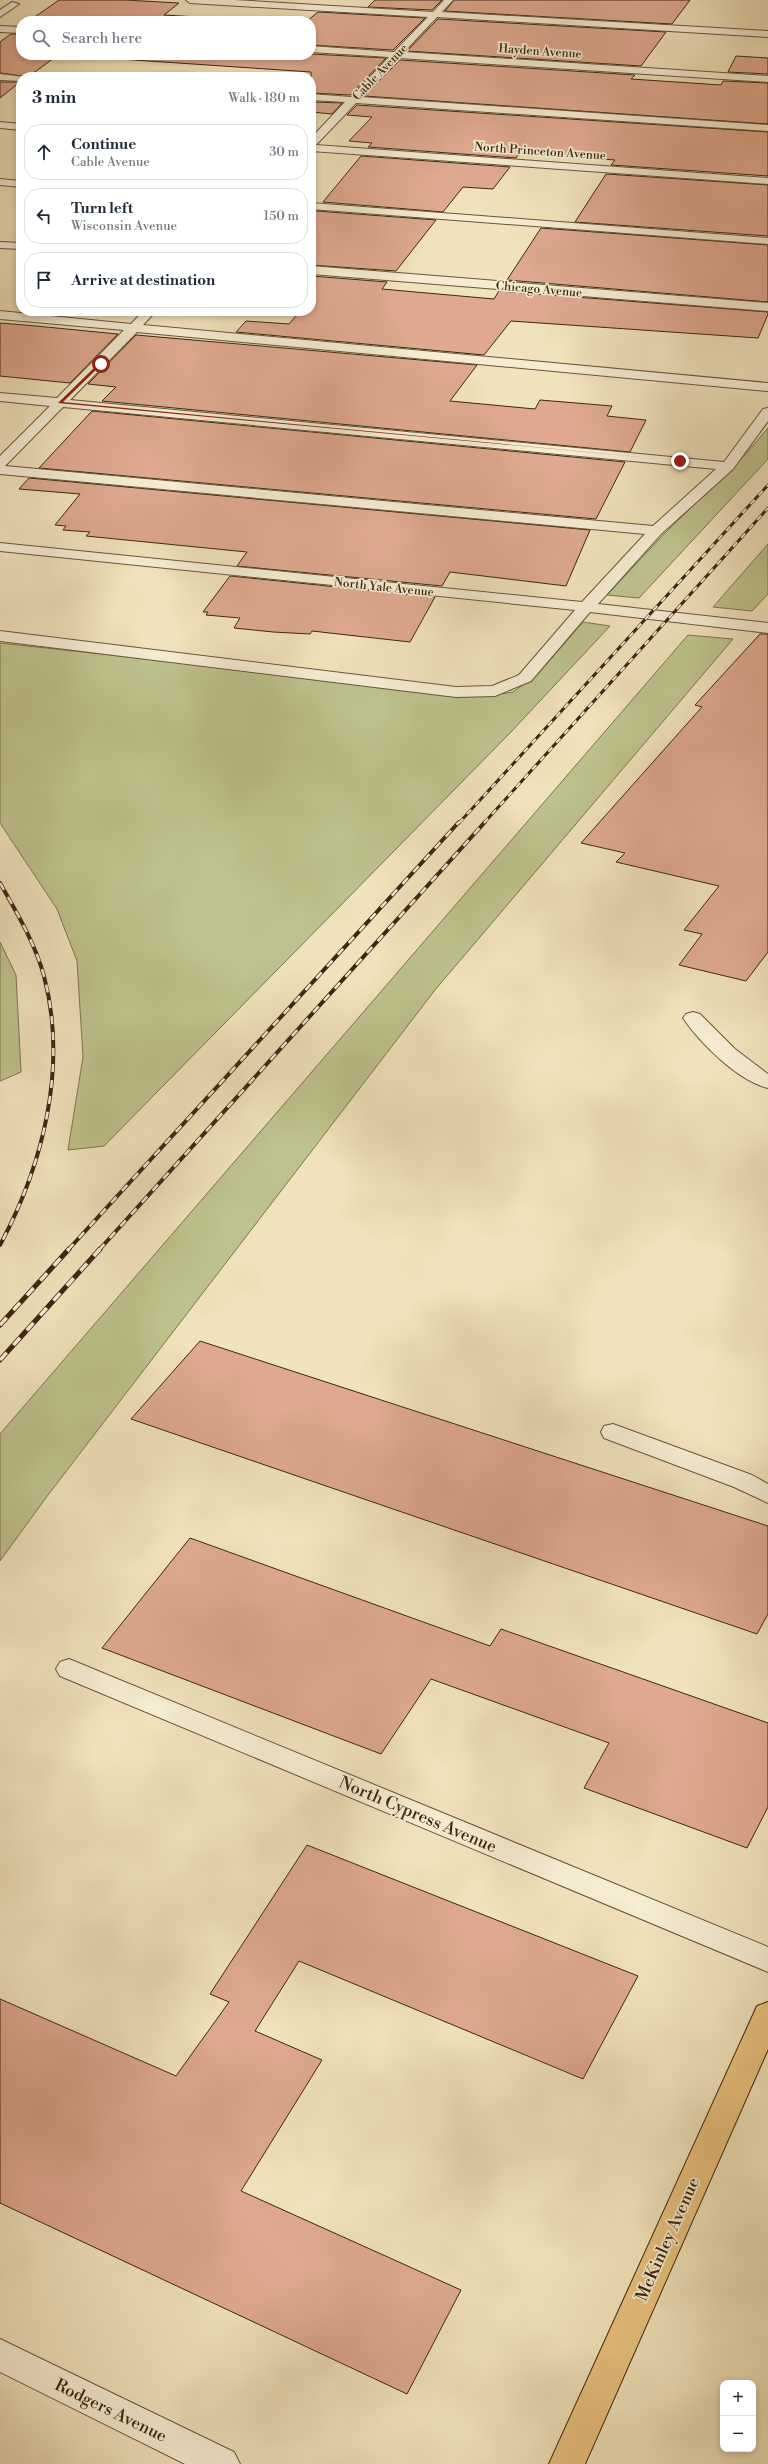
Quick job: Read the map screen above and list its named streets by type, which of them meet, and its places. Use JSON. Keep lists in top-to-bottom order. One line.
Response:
{"streets":{"main road":["McKinley Avenue"],"street":["Hayden Avenue","Cable Avenue","North Princeton Avenue","Chicago Avenue","North Yale Avenue","North Cypress Avenue","Rodgers Avenue"]},"crossings":[["Hayden Avenue","Cable Avenue"]],"page":{"search":"Search here","heading":["3 min","Walk · 180 m"],"list":[["Continue","Cable Avenue","30 m"],["Turn left","Wisconsin Avenue","150 m"],"Arrive at destination"],"map_buttons":["+","−"]}}
